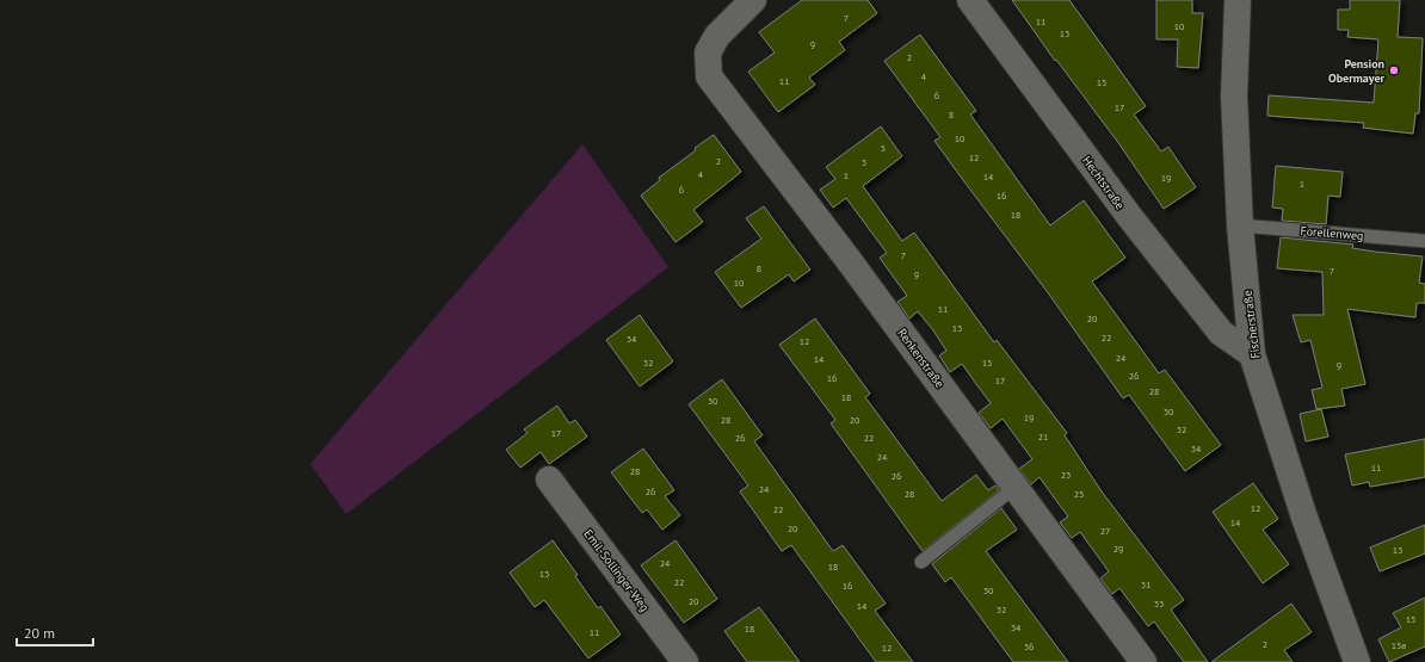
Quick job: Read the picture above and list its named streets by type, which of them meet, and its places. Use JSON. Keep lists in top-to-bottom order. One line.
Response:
{"streets":{"street":["Hechtstraße","Fischerstraße","Renkenstraße","Emil-Sollinger-Weg"],"lane":["Forellenweg"]},"crossings":[["Hechtstraße","Fischerstraße"],["Forellenweg","Fischerstraße"]],"places":["Pension Obermayer"],"house_numbers":["7","11","10","13","9","2","4","11","15","6","17","8","10","5","12","2","3","4","1","14","19","1","6","16","18","7","8","7","9","10","11","20","13","22","34","12","24","14","32","15","9","26","16","17","28","18","30","30","19","28","20","32","17","21","26","22","34","24","11","28","23","26","24","26","28","25","12","22","14","20","27","29","13","24","18","13","22","31","16","30","20","33","14","32","15","34","18","11","2","15a","36","12"],"scale_bar":"20 m"}
